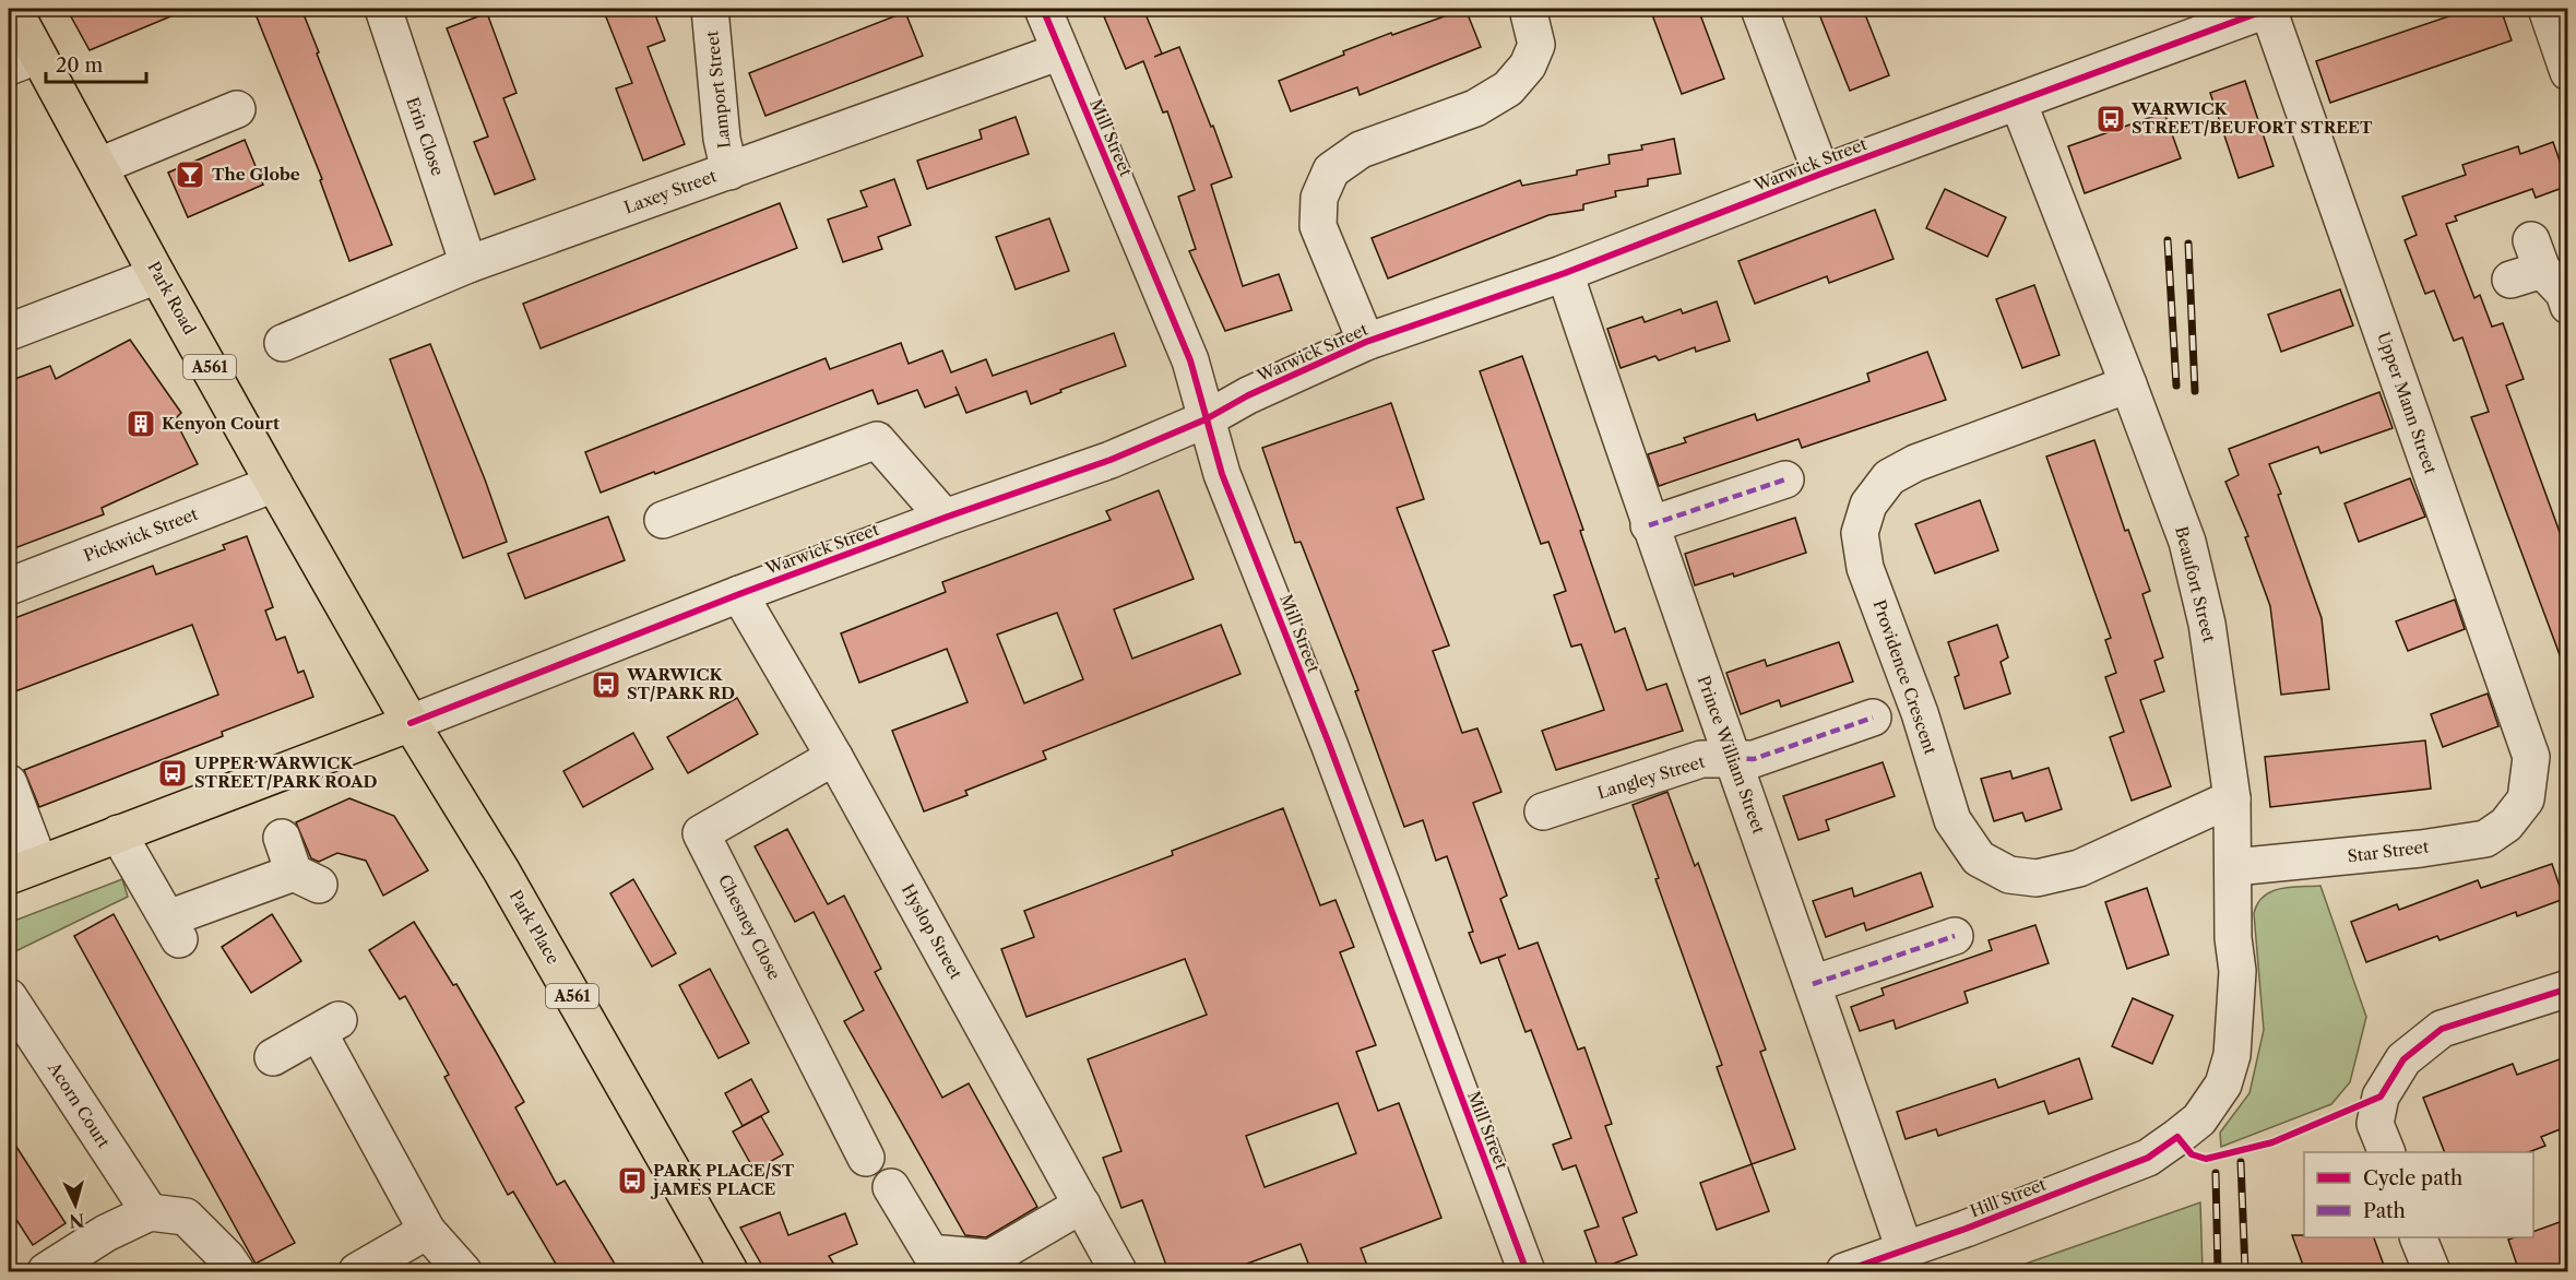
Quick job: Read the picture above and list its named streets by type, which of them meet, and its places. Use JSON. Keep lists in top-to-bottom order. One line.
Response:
{"streets":{"main road":["Park Road","A561","Park Place"],"street":["Lamport Street","Erin Close","Mill Street","Warwick Street","Laxey Street","Upper Mann Street","Pickwick Street","Beaufort Street","Providence Crescent","Prince William Street","Langley Street","Star Street","Chesney Close","Hyslop Street","Acorn Court","Hill Street"]},"crossings":[["Lamport Street","Laxey Street"],["Erin Close","Laxey Street"],["Mill Street","Warwick Street"],["Mill Street","Laxey Street"],["Warwick Street","Park Road"],["Warwick Street","Upper Mann Street"],["Warwick Street","Beaufort Street"],["Warwick Street","Prince William Street"],["Warwick Street","Park Place"],["Warwick Street","Hyslop Street"],["Park Road","Pickwick Street"],["Park Road","Park Place"],["Upper Mann Street","Star Street"],["Beaufort Street","Providence Crescent"],["Beaufort Street","Star Street"],["Beaufort Street","Hill Street"],["Prince William Street","Langley Street"],["Prince William Street","Hill Street"],["Chesney Close","Hyslop Street"]],"places":{"bus stop":["WARWICK STREET/BEUFORT STREET","WARWICK ST/PARK RD","UPPER WARWICK STREET/PARK ROAD","PARK PLACE/ST JAMES PLACE"],"bar":["The Globe"],"building":["Kenyon Court"]},"legend":["Cycle path","Path"],"scale_bar":"20 m","north":"bottom"}
